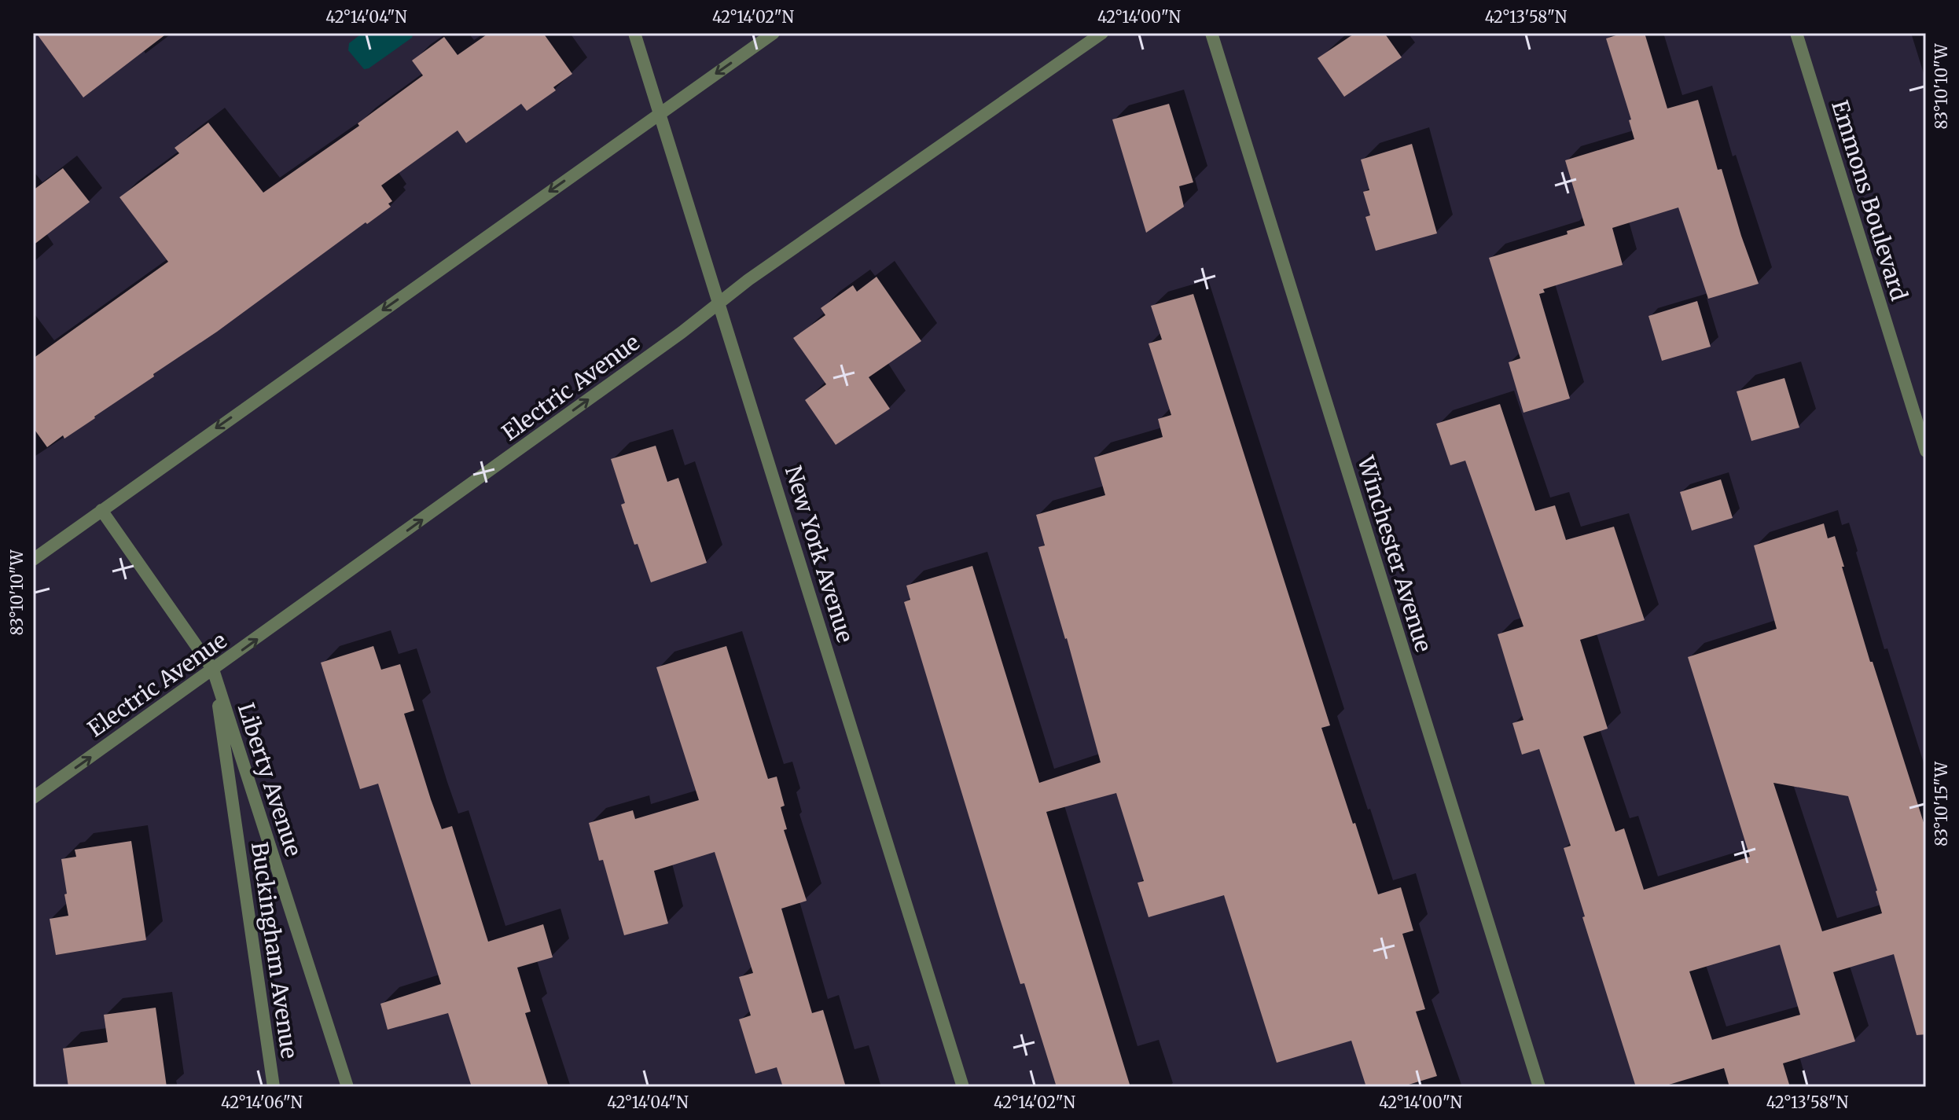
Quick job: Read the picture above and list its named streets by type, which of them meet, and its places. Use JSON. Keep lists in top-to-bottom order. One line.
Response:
{"streets":{"street":["Emmons Boulevard","Electric Avenue","New York Avenue","Winchester Avenue","Liberty Avenue","Buckingham Avenue"]},"crossings":[["Electric Avenue","New York Avenue"],["Electric Avenue","Liberty Avenue"],["Electric Avenue","Buckingham Avenue"],["Liberty Avenue","Buckingham Avenue"]],"one_way":["Electric Avenue"],"coordinates":["42°14'04\"N","42°14'02\"N","42°14'00\"N","42°13'58\"N","83°10'10\"W","83°10'15\"W","42°14'06\"N"]}
